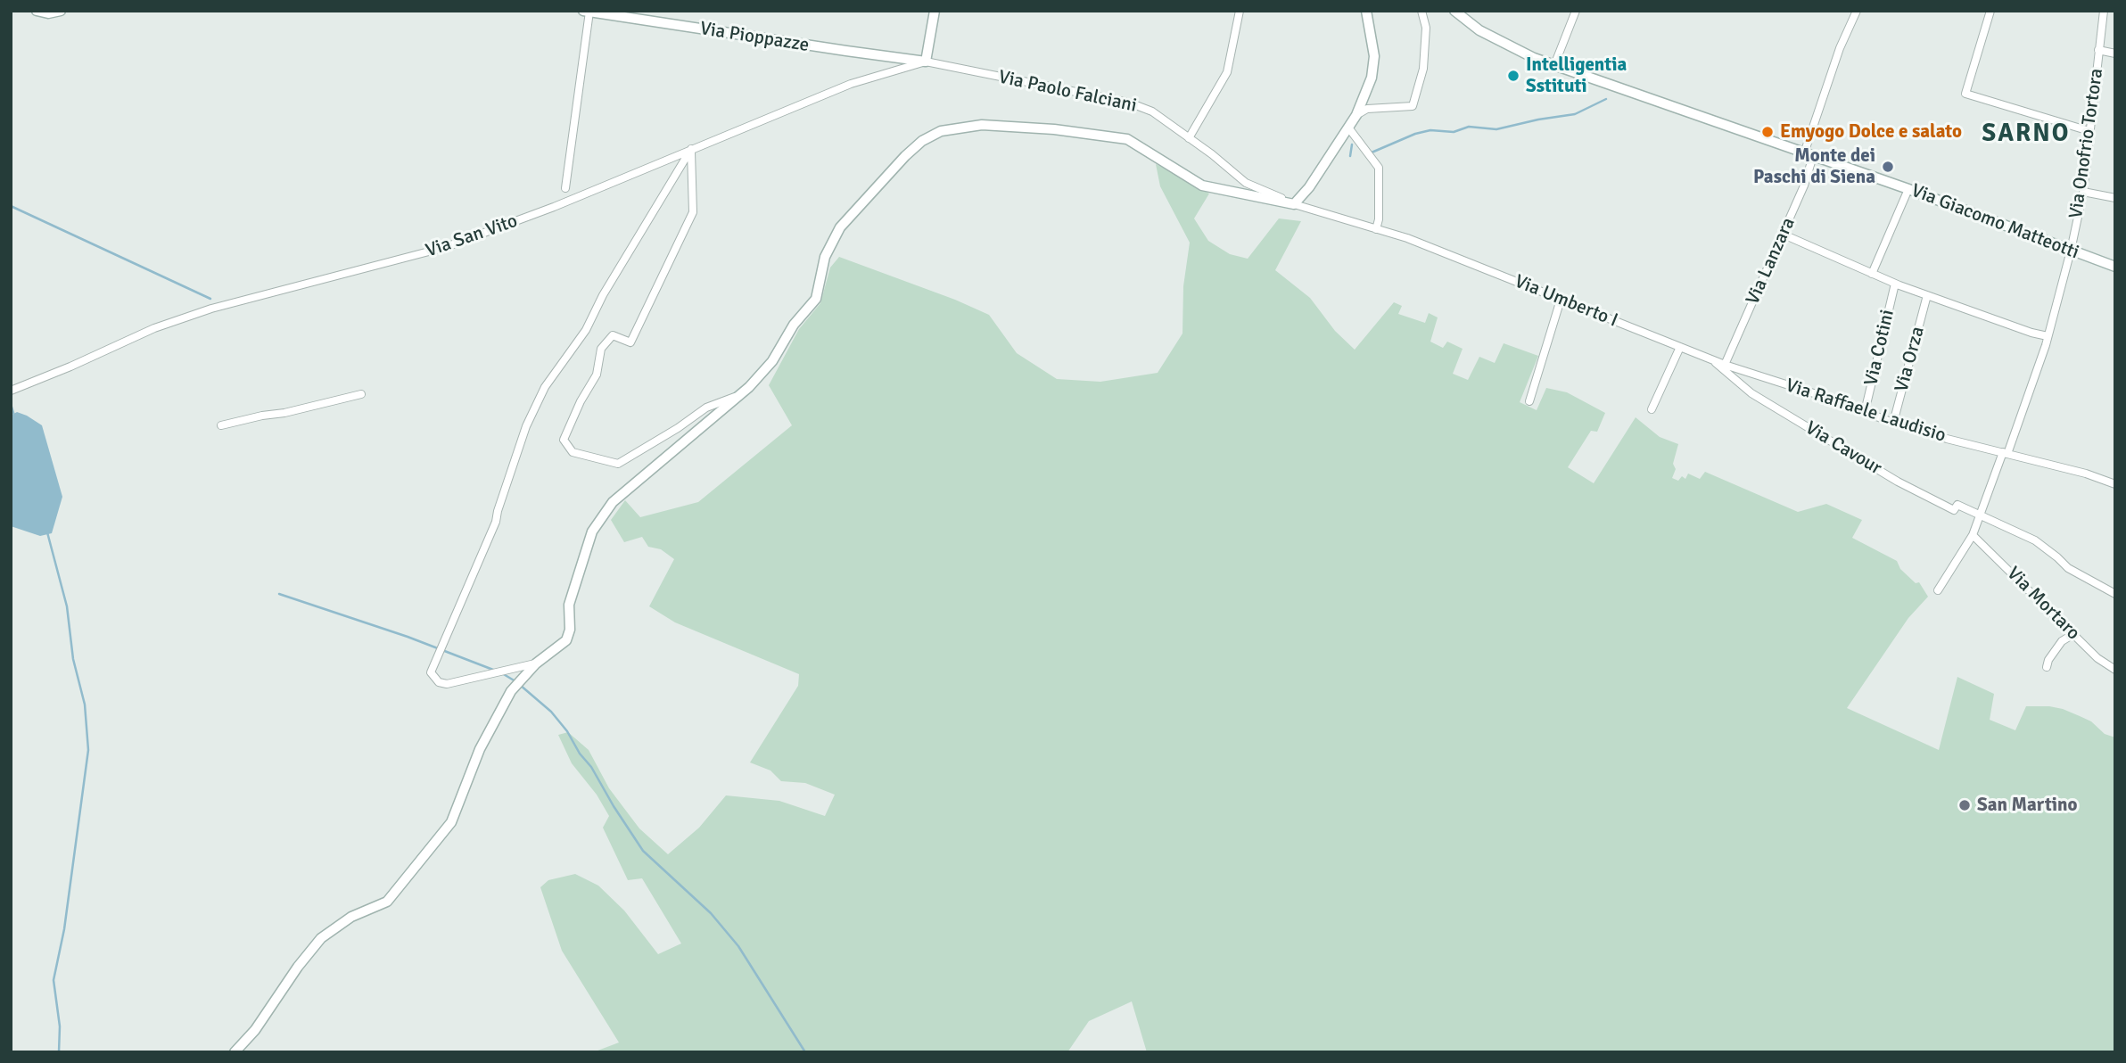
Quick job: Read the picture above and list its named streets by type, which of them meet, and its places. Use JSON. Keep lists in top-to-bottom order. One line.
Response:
{"streets":{"street":["Via Pioppazze","Via Paolo Falciani","Via Onofrio Tortora","Via Giacomo Matteotti","Via San Vito","Via Lanzara","Via Umberto I","Via Cotini","Via Orza","Via Raffaele Laudisio","Via Cavour","Via Mortaro"]},"crossings":[["Via Pioppazze","Via Paolo Falciani"],["Via Pioppazze","Via San Vito"],["Via Paolo Falciani","Via San Vito"],["Via Paolo Falciani","Via Umberto I"],["Via Onofrio Tortora","Via Giacomo Matteotti"],["Via Onofrio Tortora","Via Raffaele Laudisio"],["Via Onofrio Tortora","Via Cavour"],["Via Onofrio Tortora","Via Mortaro"],["Via Giacomo Matteotti","Via Lanzara"],["Via Lanzara","Via Umberto I"],["Via Lanzara","Via Raffaele Laudisio"],["Via Umberto I","Via Raffaele Laudisio"],["Via Umberto I","Via Cavour"],["Via Cotini","Via Raffaele Laudisio"],["Via Orza","Via Raffaele Laudisio"]],"districts":["SARNO"],"places":["Intelligentia Sstituti","Emyogo Dolce e salato","Monte dei Paschi di Siena","San Martino"]}
